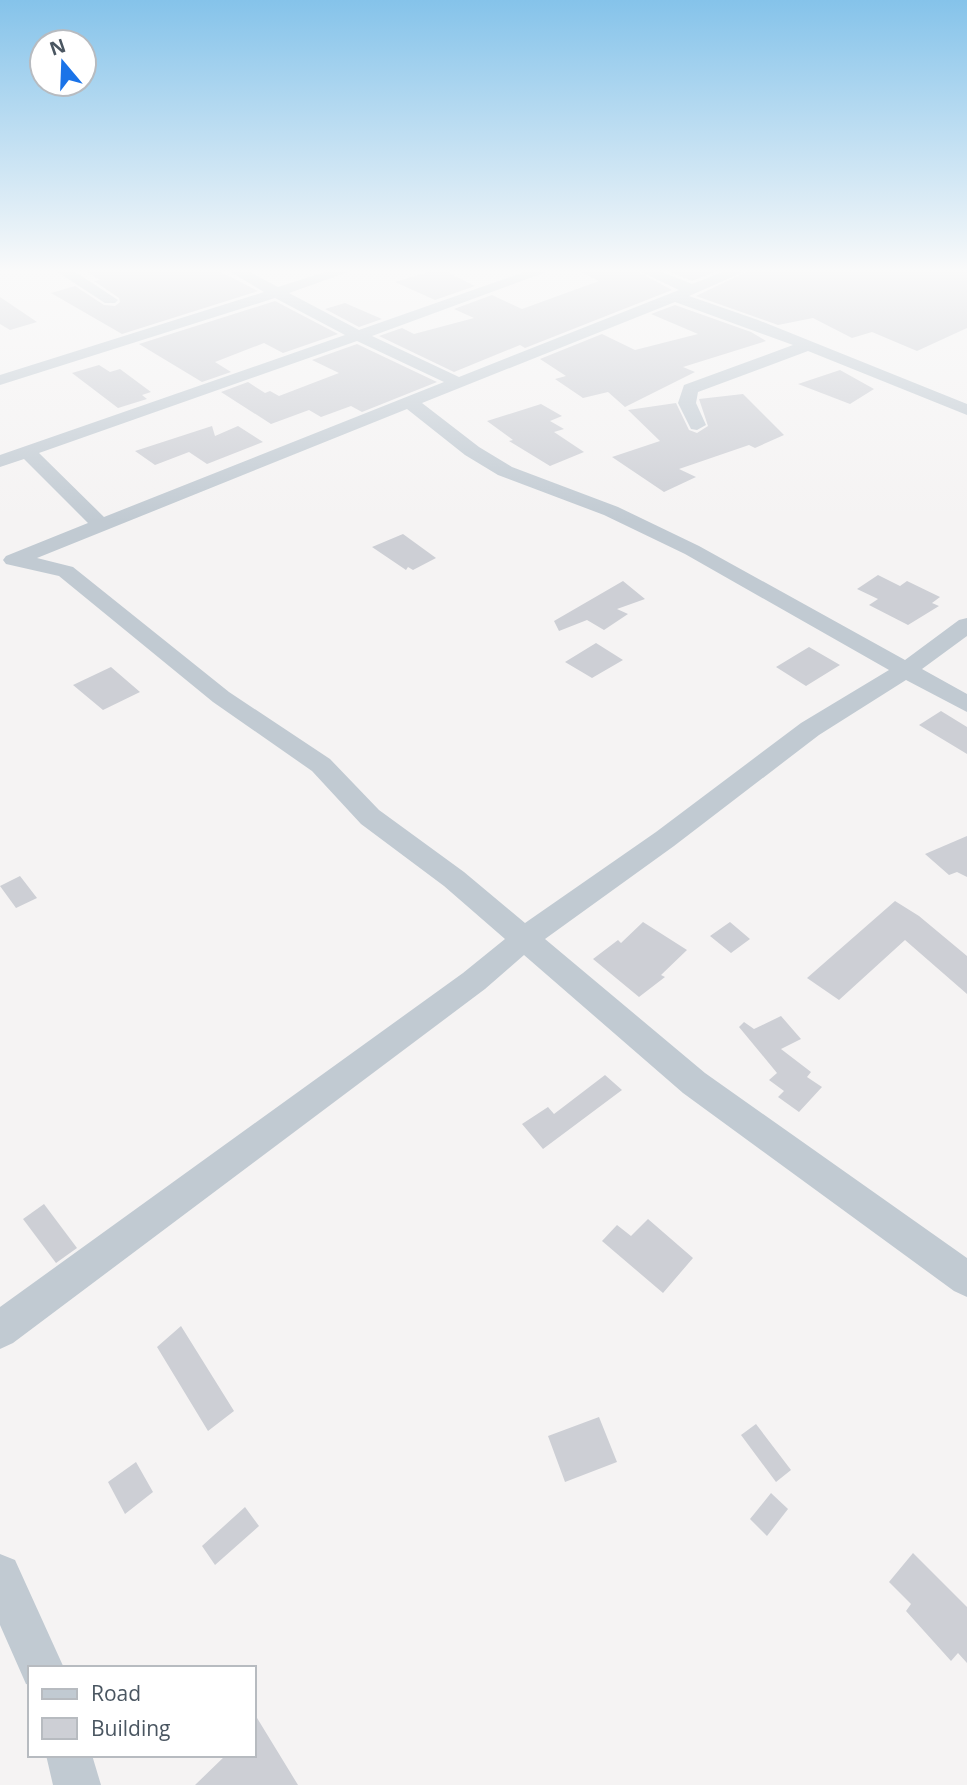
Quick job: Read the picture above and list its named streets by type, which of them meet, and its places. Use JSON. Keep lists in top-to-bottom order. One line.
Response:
{"legend":["Road","Building"],"north":"top"}
